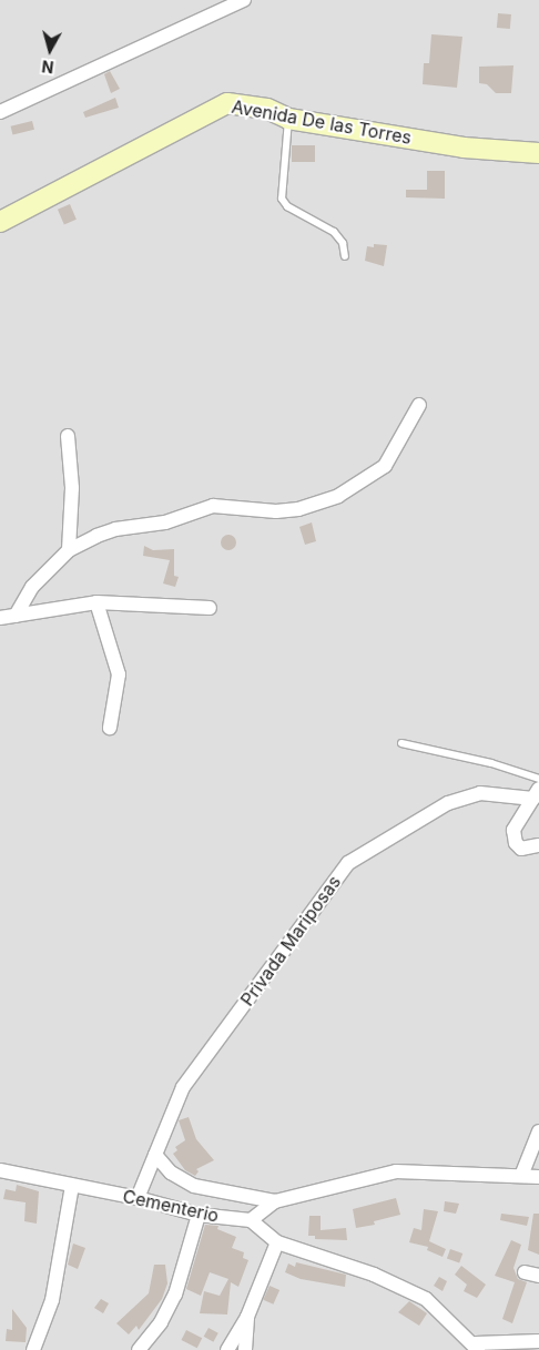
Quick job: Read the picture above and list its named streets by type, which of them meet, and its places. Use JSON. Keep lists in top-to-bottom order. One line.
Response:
{"streets":{"street":["Avenida De las Torres","Privada Mariposas","Cementerio"]},"crossings":[["Privada Mariposas","Cementerio"]],"north":"bottom"}
